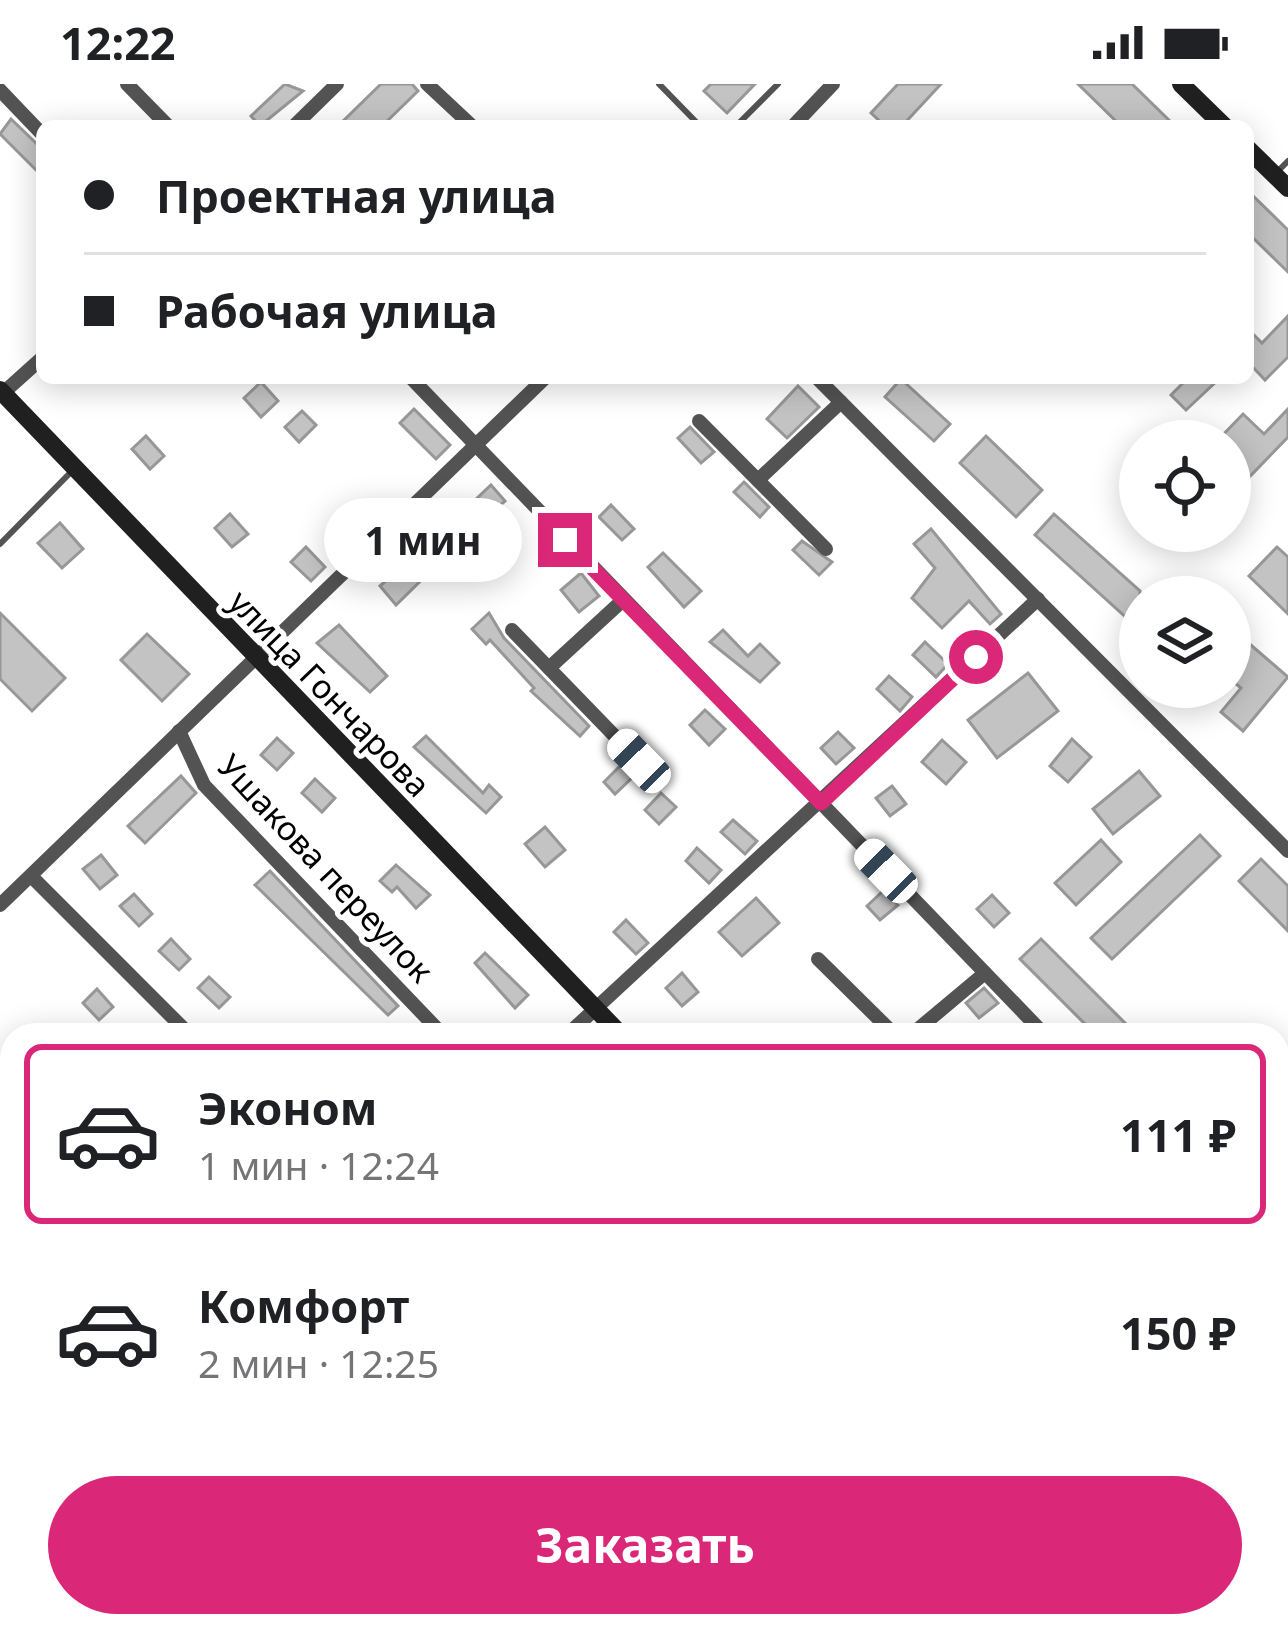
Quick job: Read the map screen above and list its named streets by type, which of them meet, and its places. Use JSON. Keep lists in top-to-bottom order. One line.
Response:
{"streets":{"street":["улица Гончарова","Ушакова переулок"]},"page":{"status":"12:22","banner":["Проектная улица","Рабочая улица"],"bubble":"1 мин","list":[{"name":"Эконом","note":"1 мин · 12:24","value":"111 ₽"},{"name":"Комфорт","note":"2 мин · 12:25","value":"150 ₽"}],"buttons":"Заказать"}}
